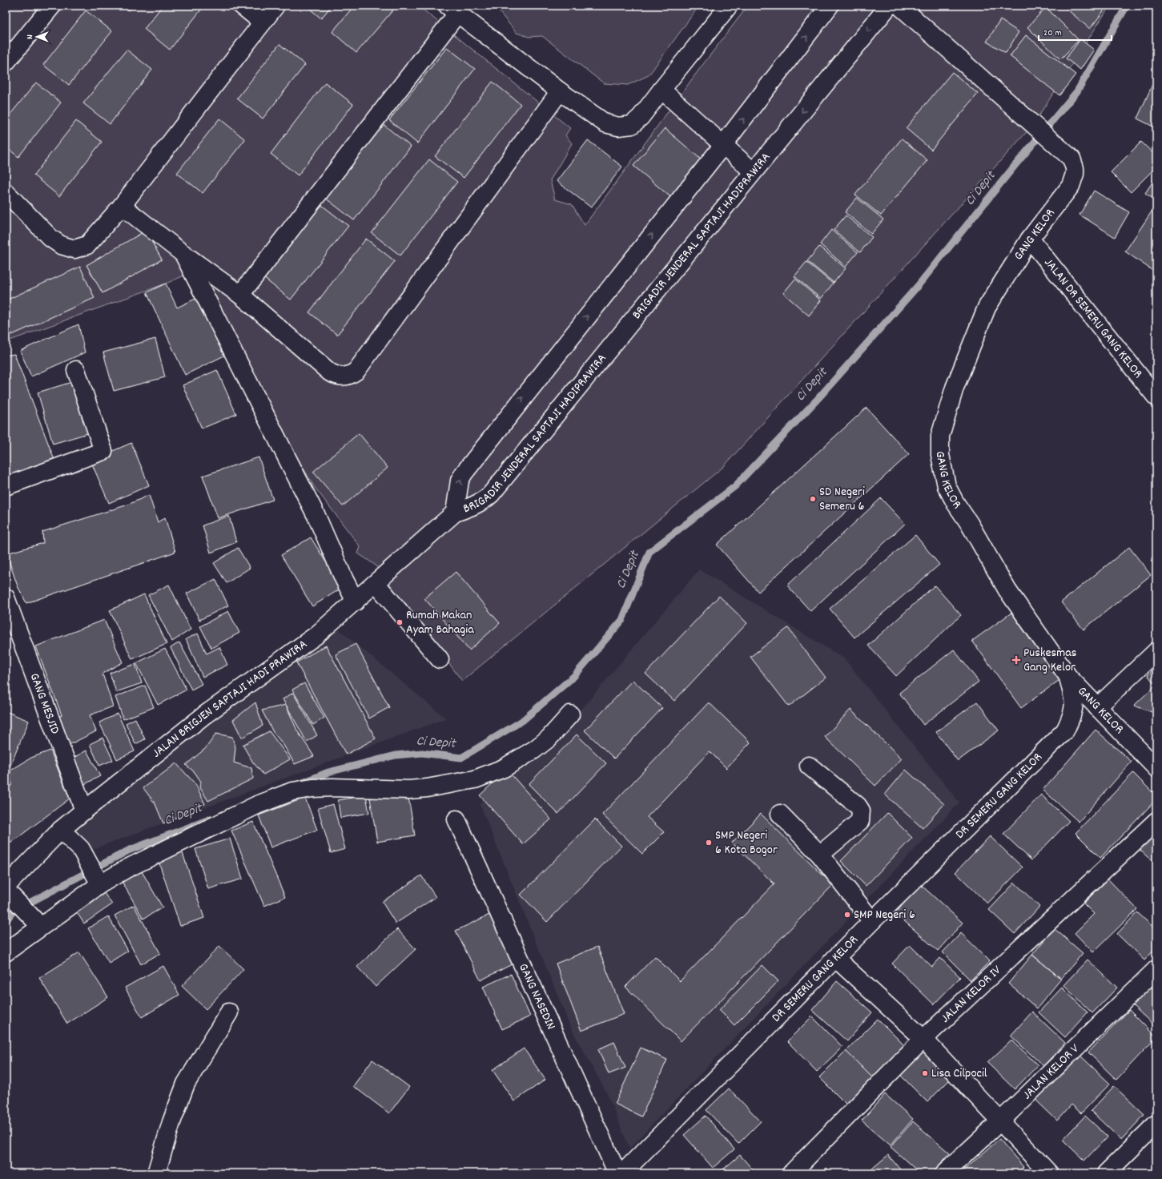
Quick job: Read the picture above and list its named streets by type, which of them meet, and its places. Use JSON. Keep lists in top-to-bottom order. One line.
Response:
{"streets":{"street":["GANG KELOR","BRIGADIR JENDERAL SAPTAJI HADIPRAWIRA","JALAN DR SEMERU GANG KELOR","JALAN BRIGJEN SAPTAJI HADI PRAWIRA","GANG MESJID","DR SEMERU GANG KELOR","JALAN KELOR IV","GANG NASEDIN","JALAN KELOR V"]},"crossings":[["GANG KELOR","JALAN DR SEMERU GANG KELOR"],["GANG KELOR","DR SEMERU GANG KELOR"],["BRIGADIR JENDERAL SAPTAJI HADIPRAWIRA","JALAN BRIGJEN SAPTAJI HADI PRAWIRA"],["JALAN BRIGJEN SAPTAJI HADI PRAWIRA","GANG MESJID"]],"water":["Ci Depit"],"places":{"other":["SD Negeri Semeru 6","Rumah Makan Ayam Bahagia","SMP Negeri 6 Kota Bogor","SMP Negeri 6","Lisa Cilpocil"],"health":["Puskesmas Gang Kelor"]},"scale_bar":"20 m","north":"left"}
